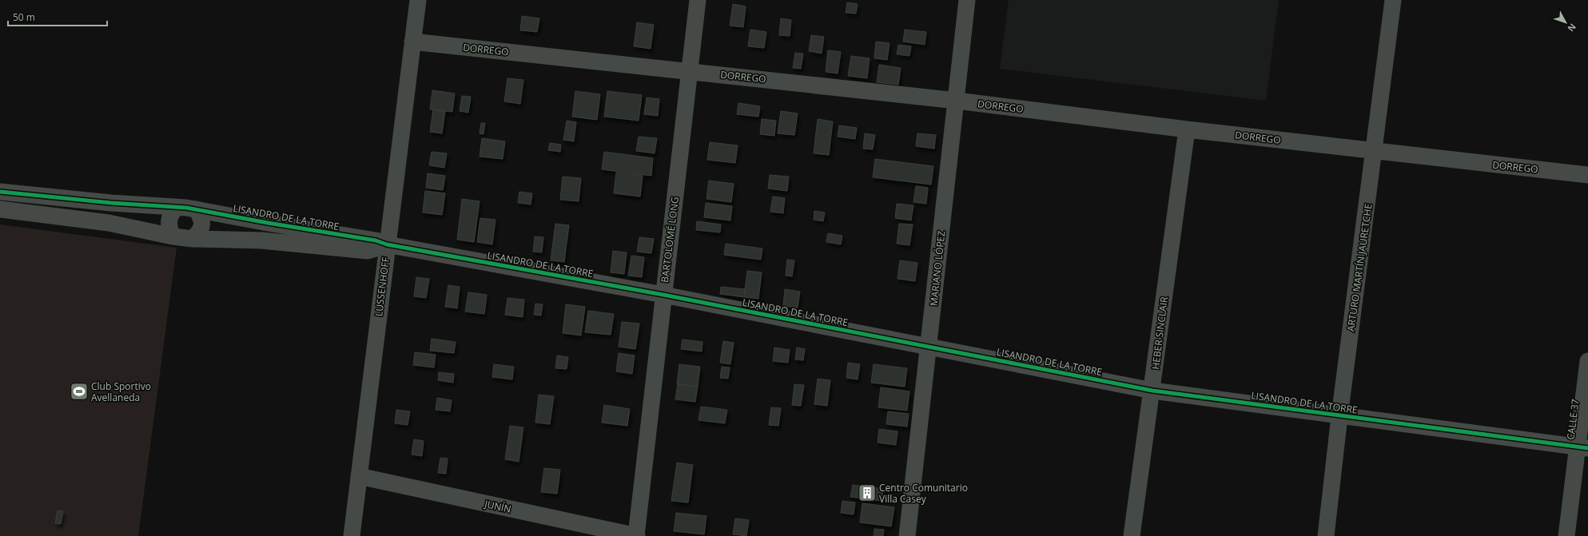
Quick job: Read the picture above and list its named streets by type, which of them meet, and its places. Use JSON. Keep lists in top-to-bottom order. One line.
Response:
{"streets":{"street":["DORREGO","LISANDRO DE LA TORRE","BARTOLOMÉ LONG","ARTURO MARTÍN JAURETCHE","MARIANO LÓPEZ","LUSSENHOFF","HEBER SINCLAIR","CALLE 37","JUNÍN"]},"crossings":[["DORREGO","BARTOLOMÉ LONG"],["DORREGO","ARTURO MARTÍN JAURETCHE"],["DORREGO","MARIANO LÓPEZ"],["DORREGO","LUSSENHOFF"],["DORREGO","HEBER SINCLAIR"],["LISANDRO DE LA TORRE","BARTOLOMÉ LONG"],["LISANDRO DE LA TORRE","ARTURO MARTÍN JAURETCHE"],["LISANDRO DE LA TORRE","MARIANO LÓPEZ"],["LISANDRO DE LA TORRE","LUSSENHOFF"],["LISANDRO DE LA TORRE","HEBER SINCLAIR"],["LISANDRO DE LA TORRE","CALLE 37"],["BARTOLOMÉ LONG","JUNÍN"],["LUSSENHOFF","JUNÍN"]],"places":{"sports":["Club Sportivo Avellaneda"],"building":["Centro Comunitario Villa Casey"]},"scale_bar":"50 m","north":"bottom right"}
